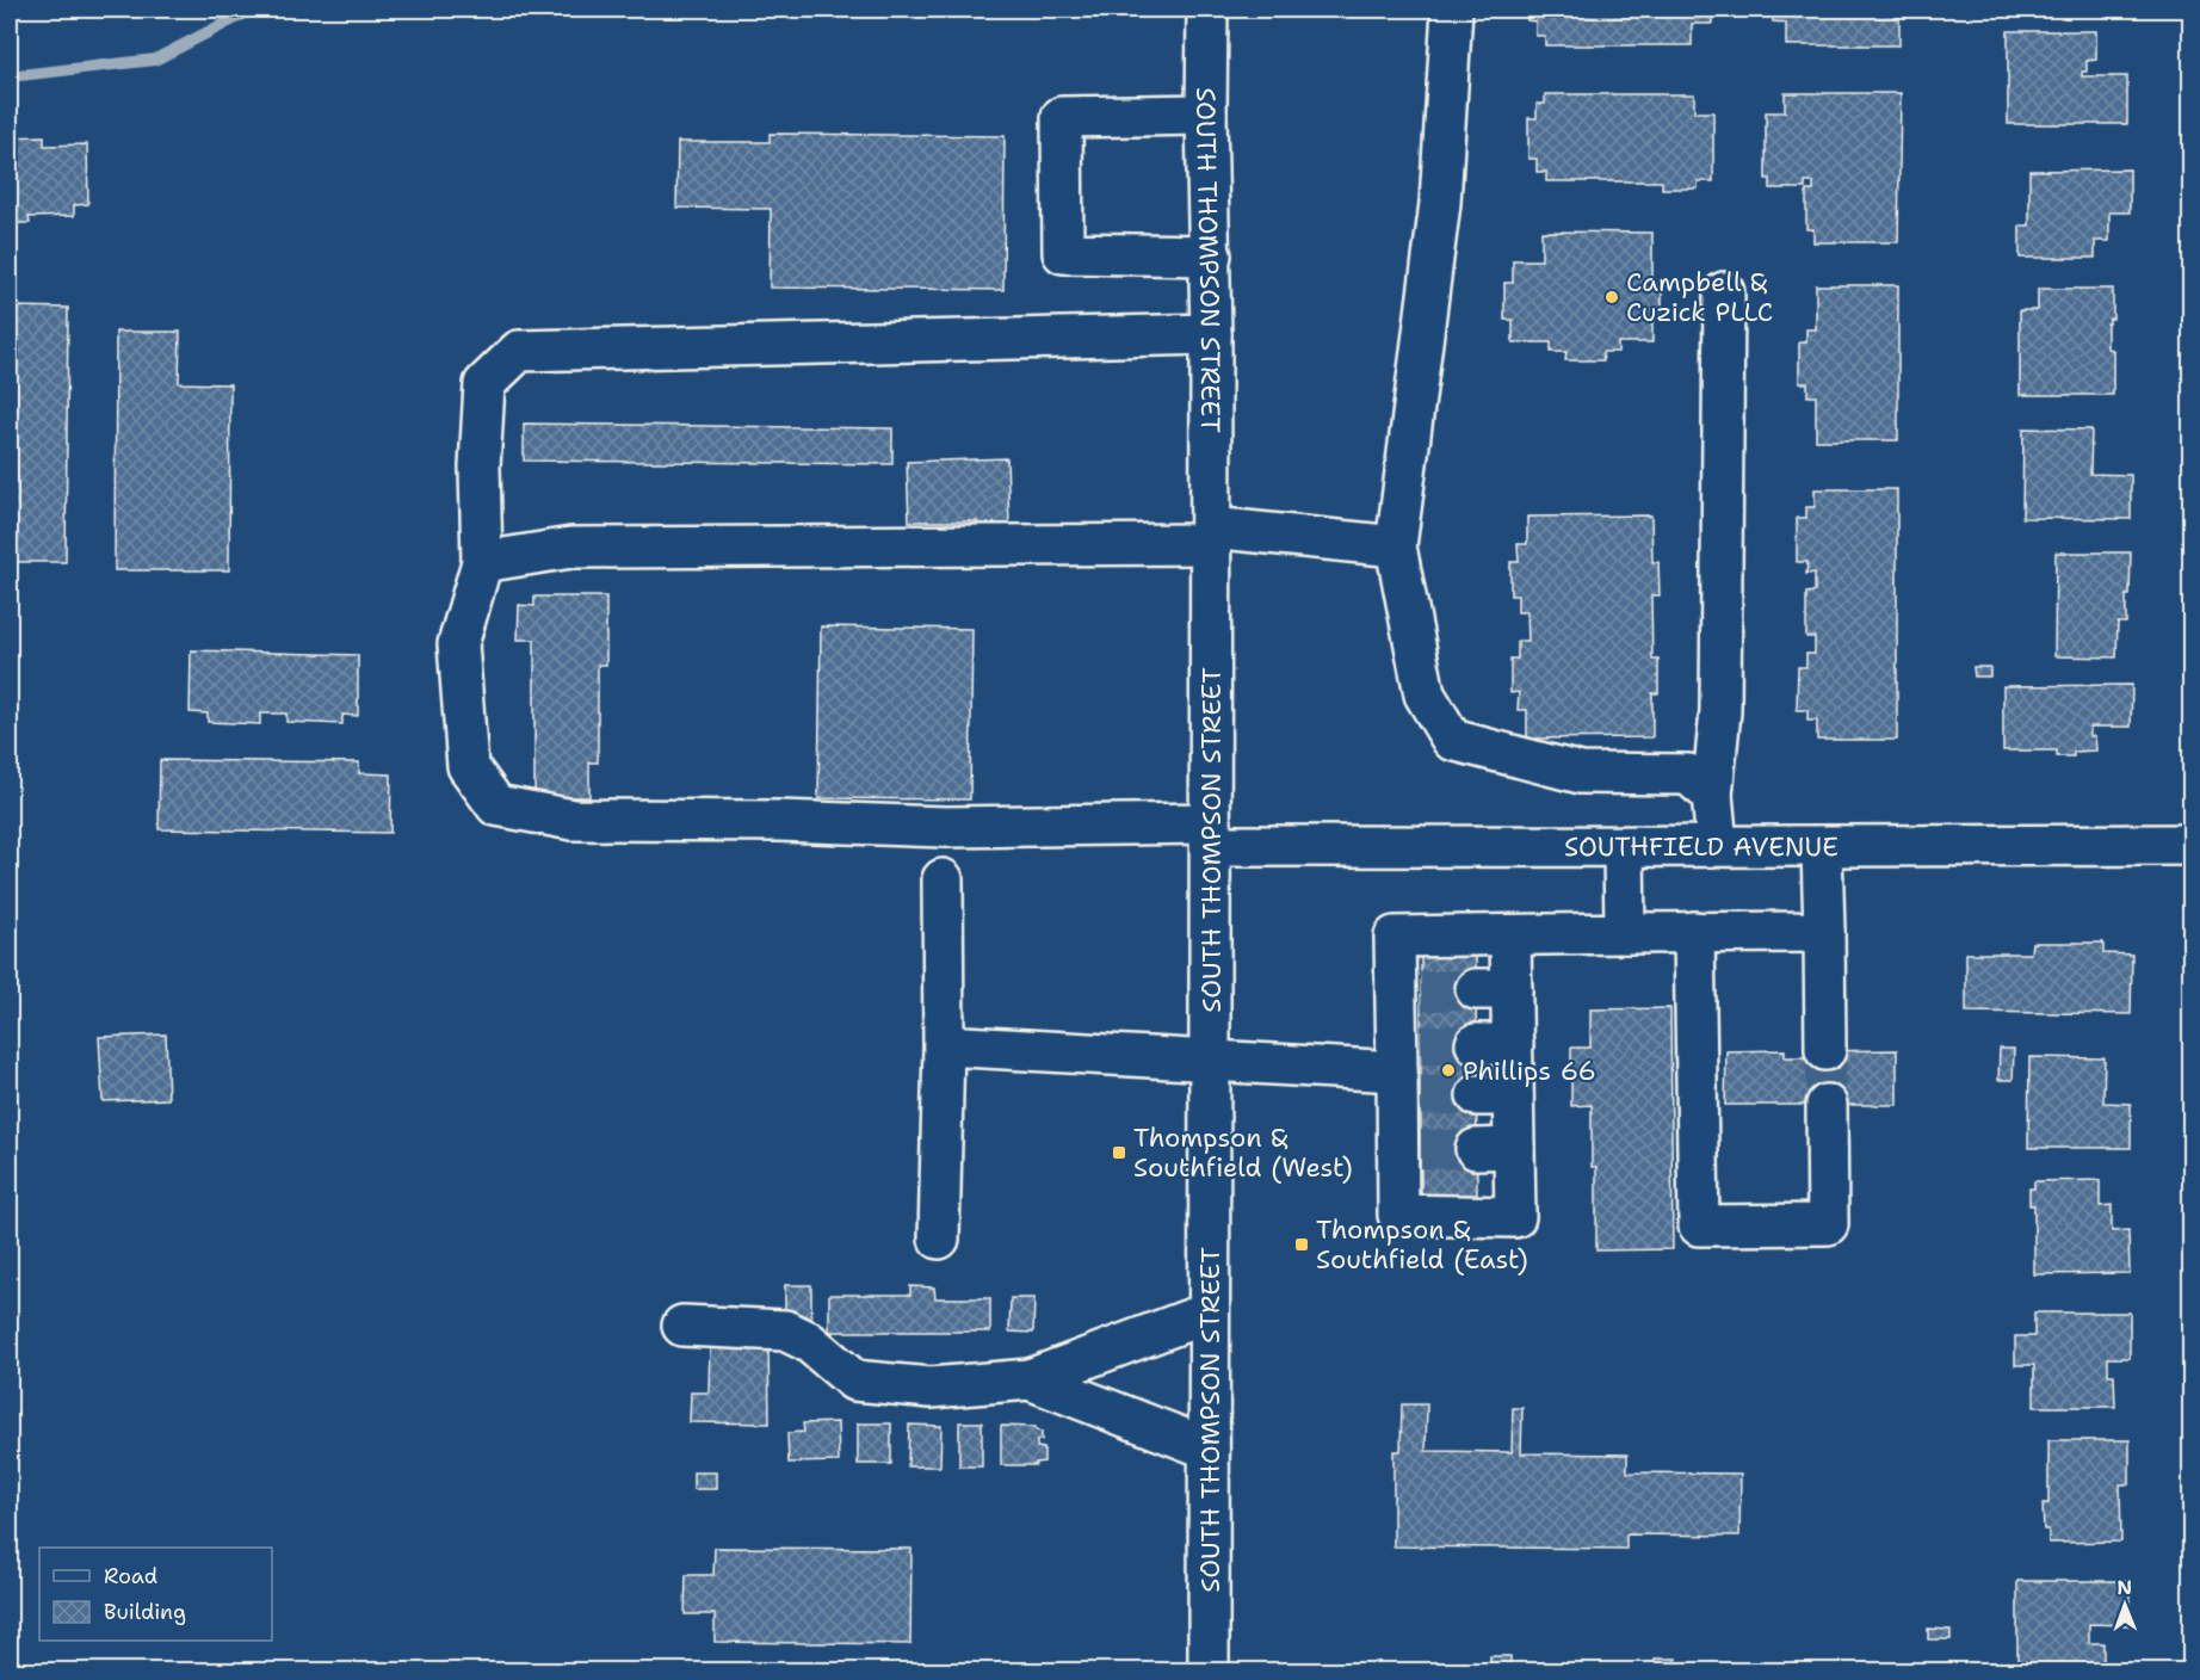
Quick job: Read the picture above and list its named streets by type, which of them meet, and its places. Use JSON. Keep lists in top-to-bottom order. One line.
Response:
{"streets":{"main road":["SOUTH THOMPSON STREET","SOUTHFIELD AVENUE"]},"crossings":[["SOUTH THOMPSON STREET","SOUTHFIELD AVENUE"]],"places":{"other":["Campbell & Cuzick PLLC","Phillips 66"],"transit":["Thompson & Southfield (West)","Thompson & Southfield (East)"]},"legend":["Road","Building"],"north":"top"}
